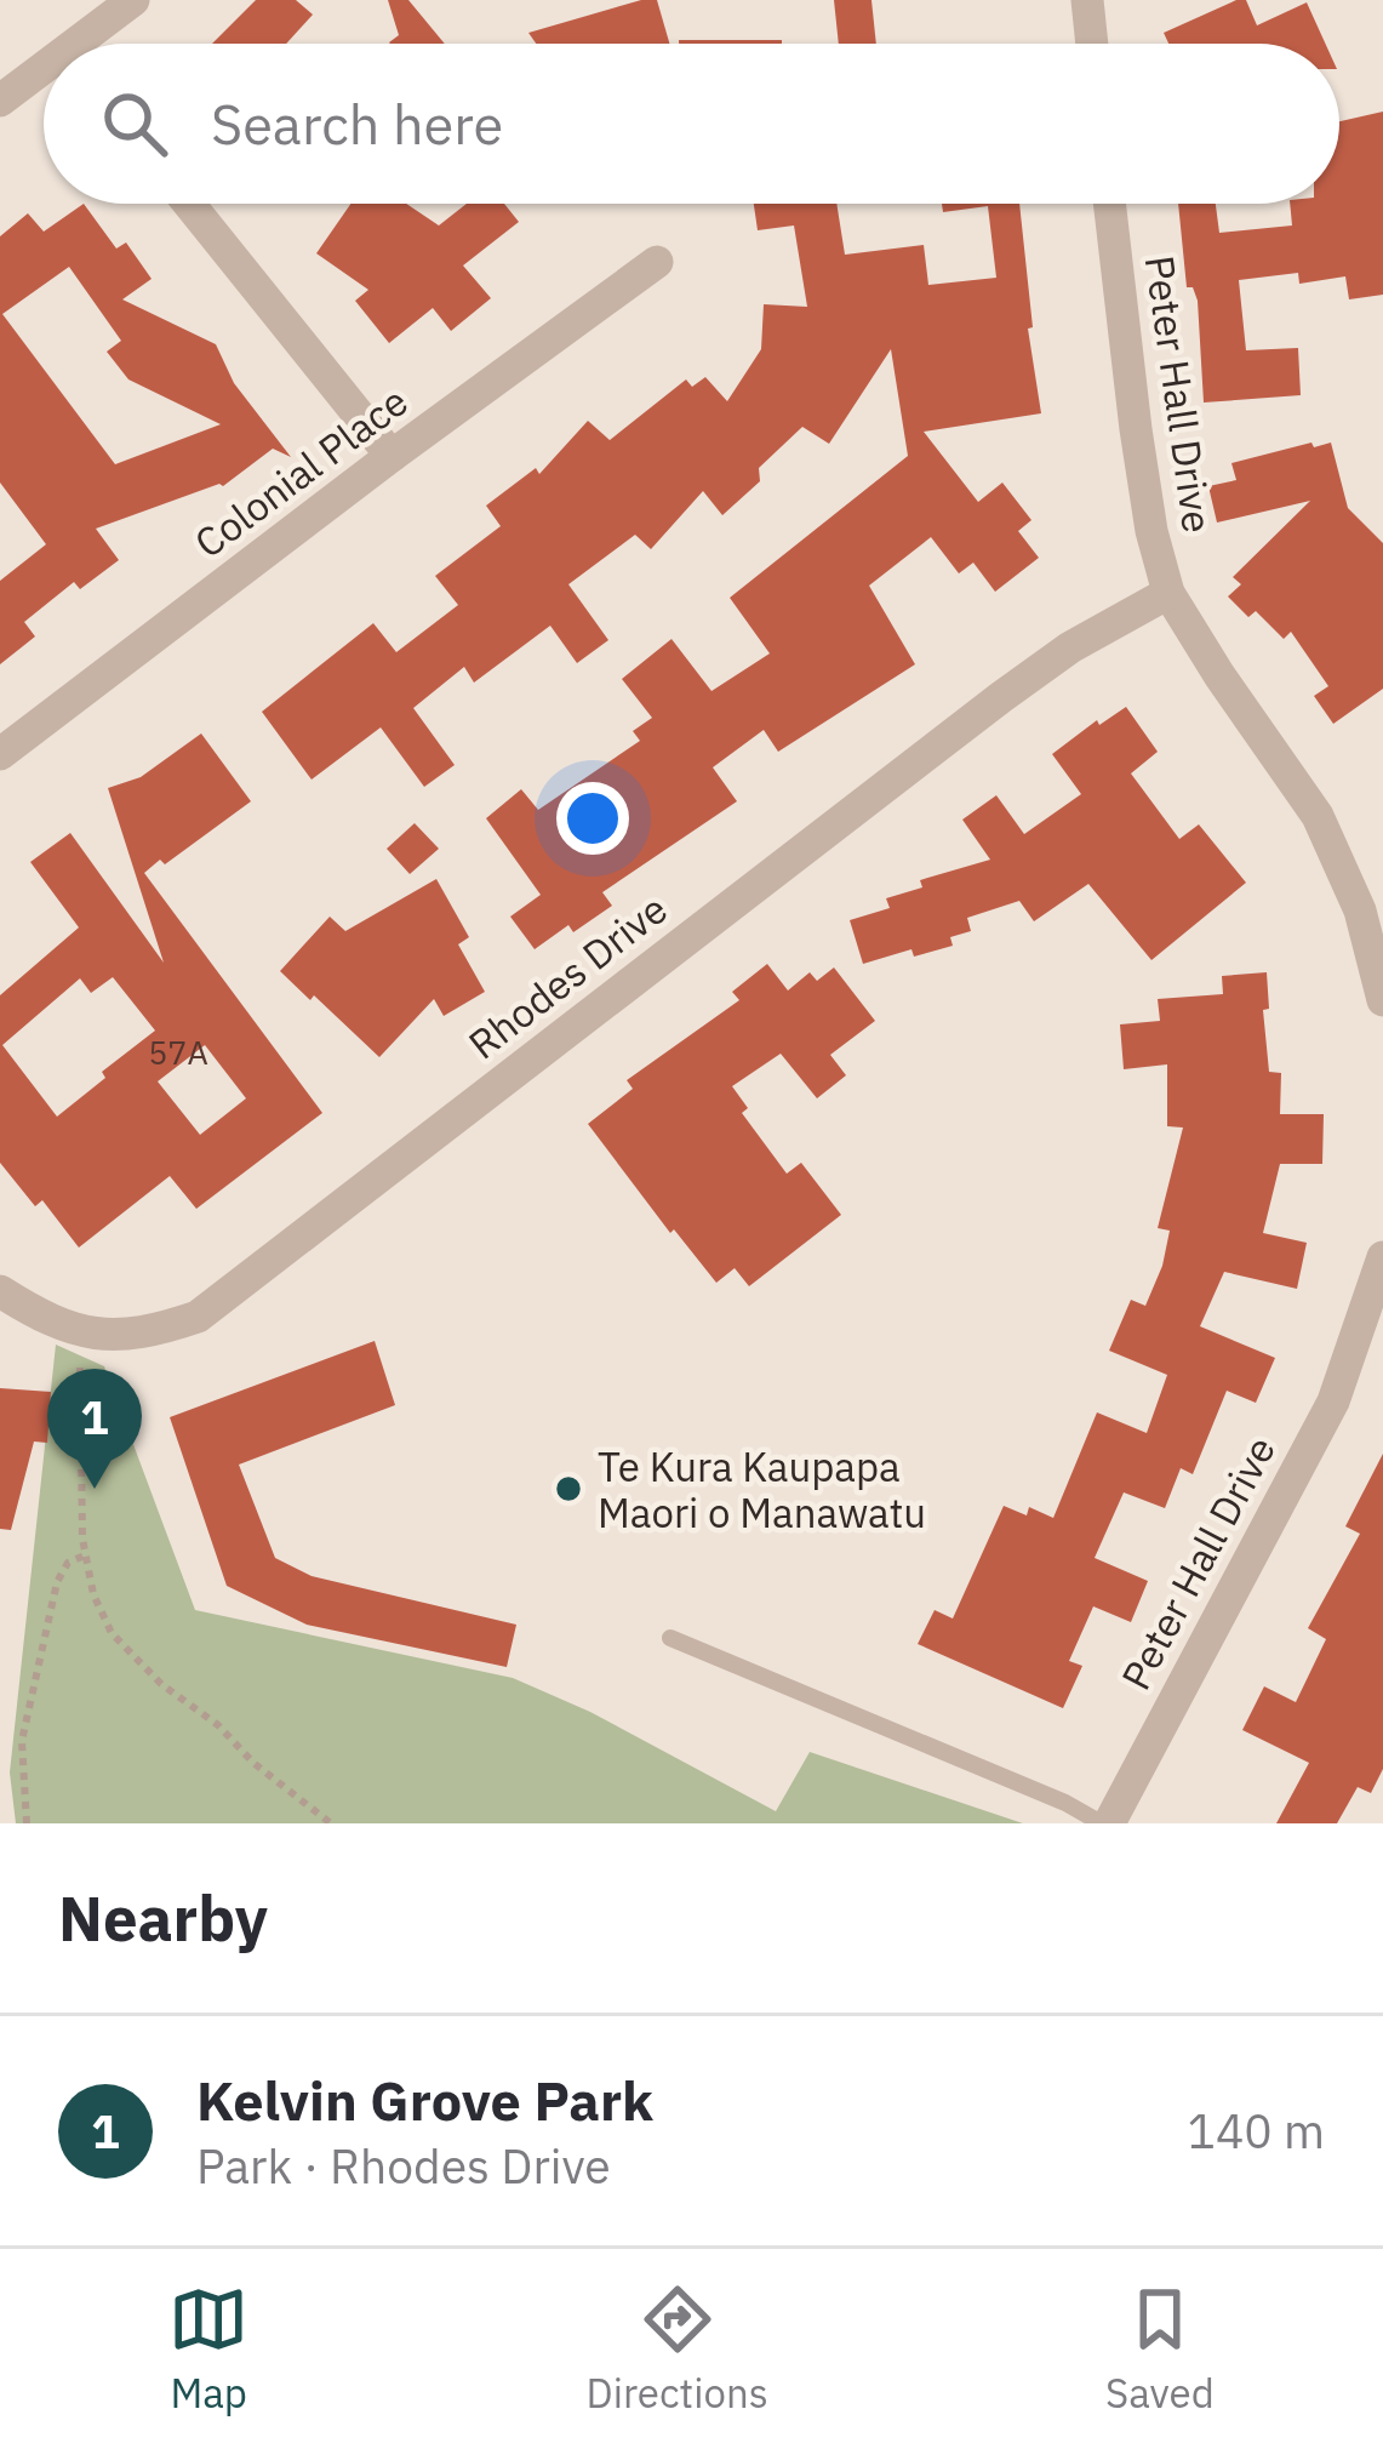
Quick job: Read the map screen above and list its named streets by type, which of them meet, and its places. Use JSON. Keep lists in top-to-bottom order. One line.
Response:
{"streets":{"street":["Peter Hall Drive","Colonial Place","Rhodes Drive"]},"crossings":[["Peter Hall Drive","Rhodes Drive"]],"places":["Te Kura Kaupapa Maori o Manawatu"],"house_numbers":["57A"],"page":{"search":"Search here","pins":"1","heading":"Nearby","list":[{"mark":"1","name":"Kelvin Grove Park","note":"Park · Rhodes Drive","value":"140 m"}],"nav":["Map","Directions","Saved"]}}
